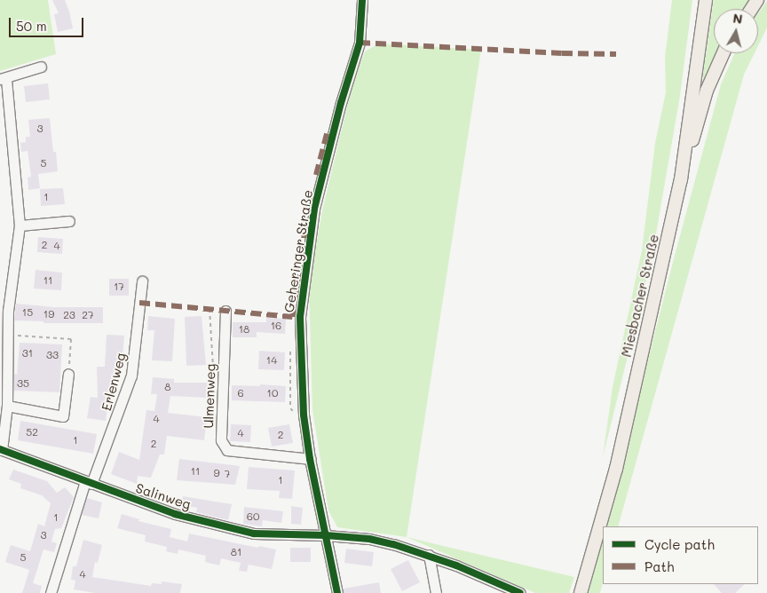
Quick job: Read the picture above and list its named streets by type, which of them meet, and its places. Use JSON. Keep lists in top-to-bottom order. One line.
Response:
{"streets":{"main road":["Miesbacher Straße"],"street":["Geheringer Straße","Erlenweg","Ulmenweg","Salinweg"]},"crossings":[["Geheringer Straße","Ulmenweg"],["Geheringer Straße","Salinweg"],["Erlenweg","Salinweg"]],"house_numbers":["3","5","1","2","4","11","17","15","19","23","27","16","18","31","33","14","35","8","6","10","4","52","4","2","1","2","11","9","7","1","60","1","3","81","5","4"],"legend":["Cycle path","Path"],"scale_bar":"50 m","north":"top"}
